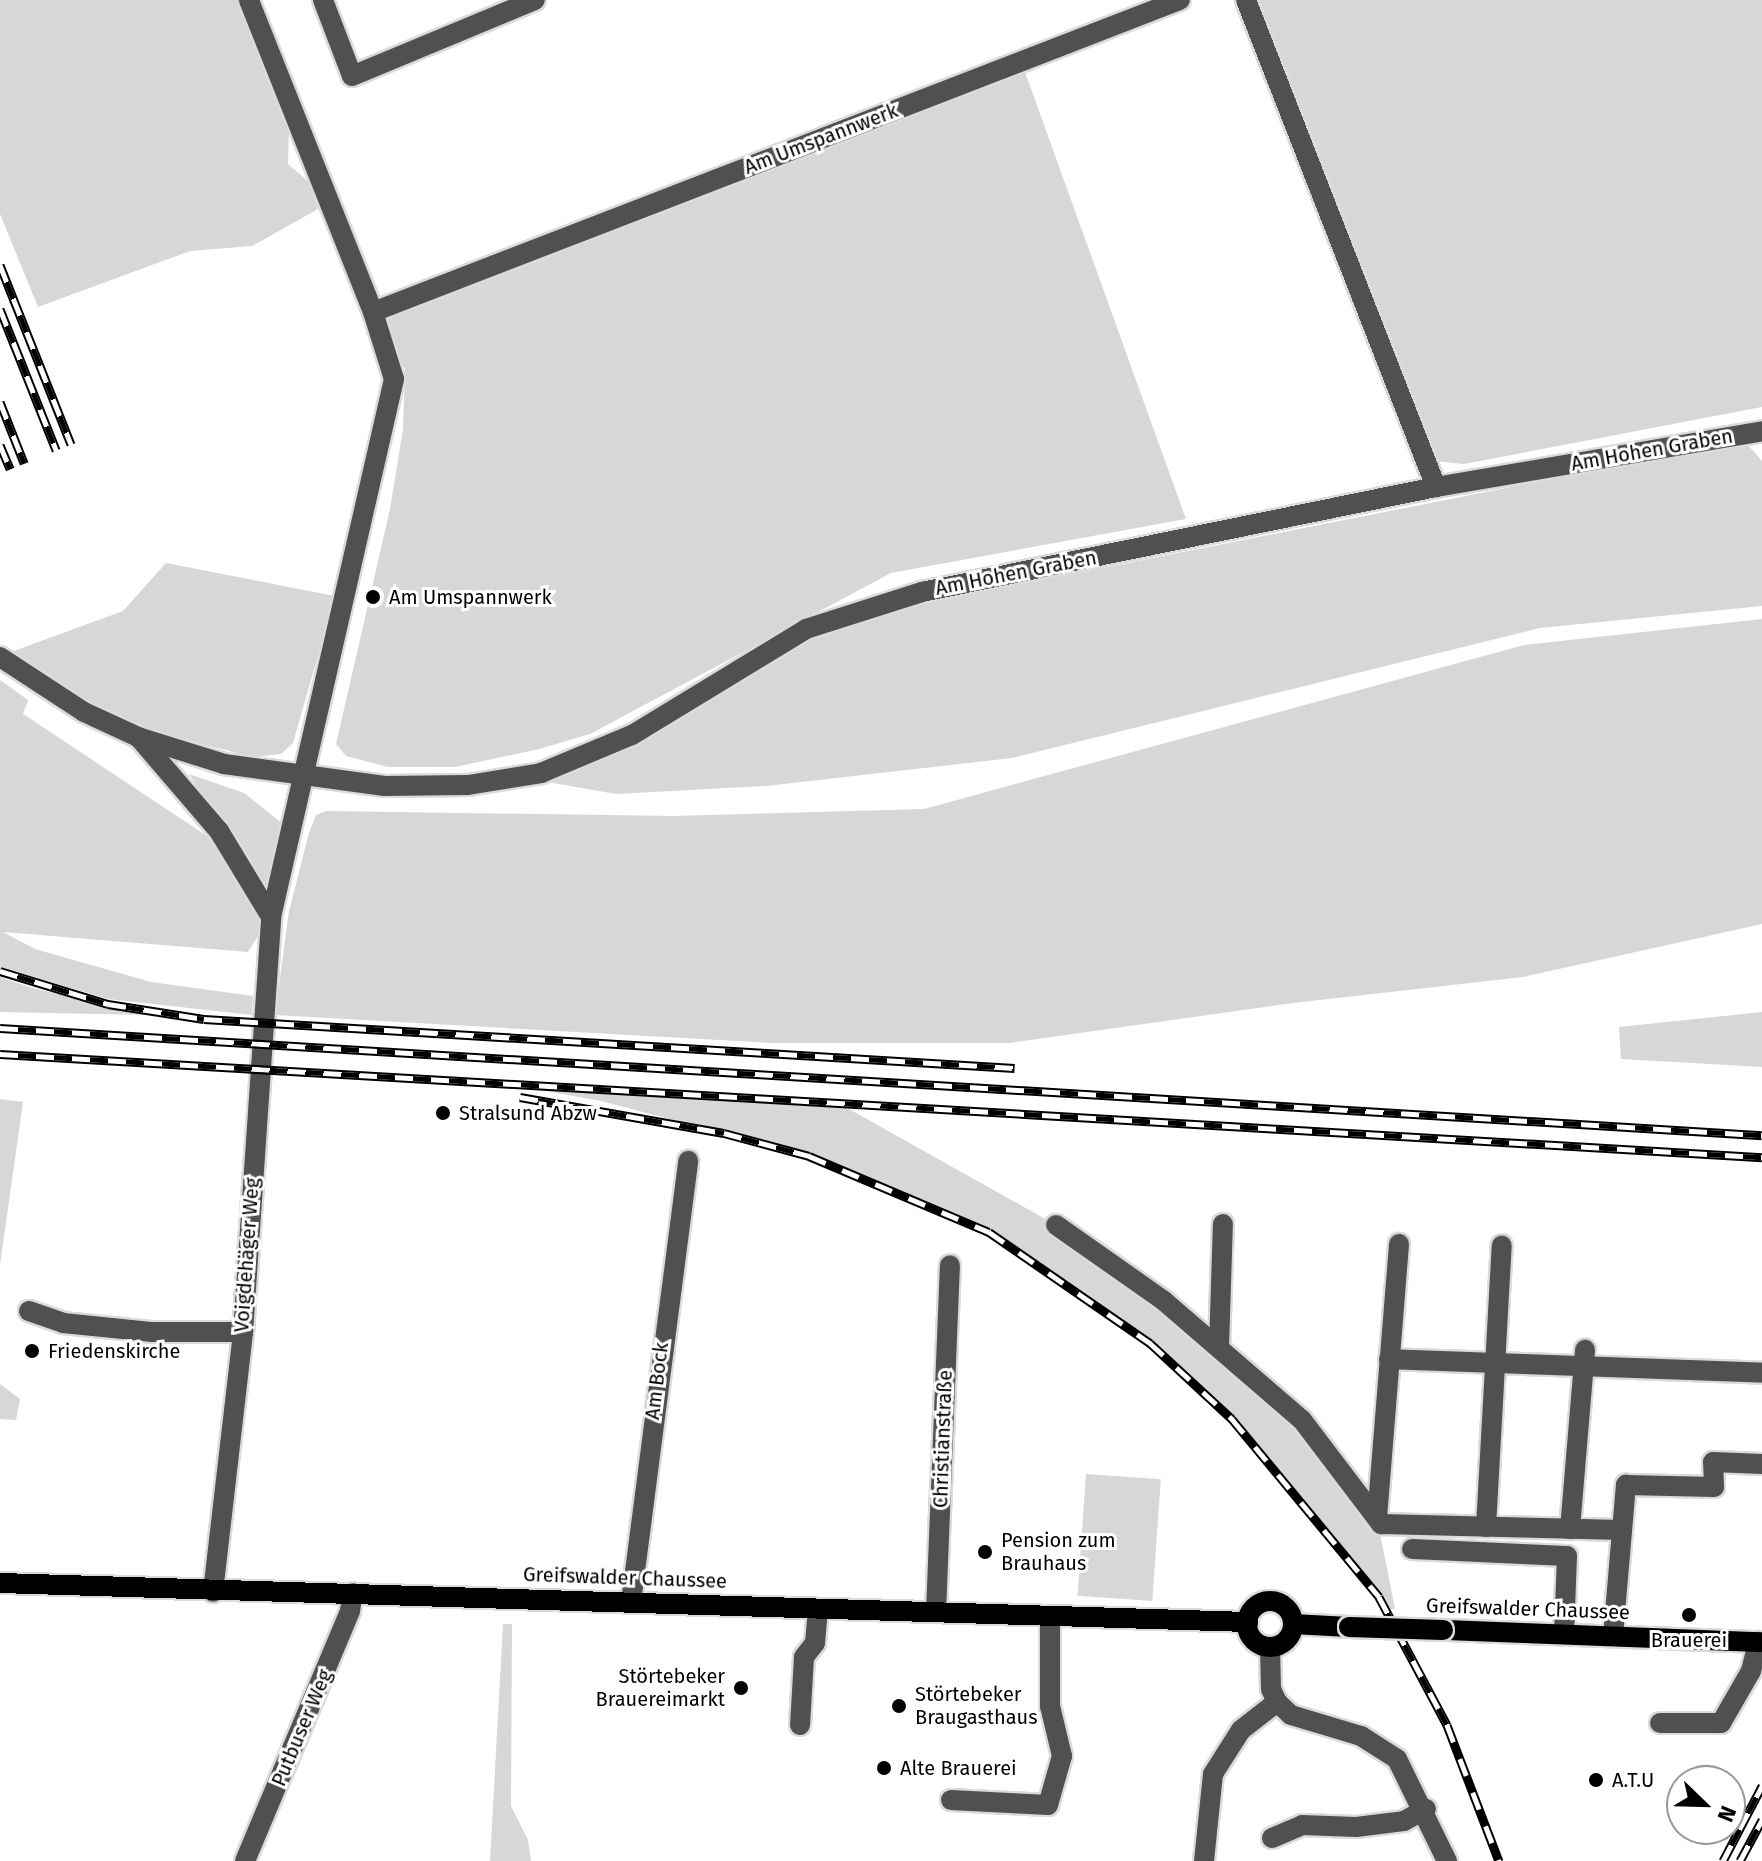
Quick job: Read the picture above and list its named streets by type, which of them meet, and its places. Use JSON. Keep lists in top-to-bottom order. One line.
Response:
{"streets":{"main road":["Greifswalder Chaussee"],"street":["Am Umspannwerk","Am Hohen Graben","Voigdehäger Weg","Am Bock","Christianstraße","Putbuser Weg"]},"crossings":[["Am Hohen Graben","Voigdehäger Weg"],["Voigdehäger Weg","Greifswalder Chaussee"],["Am Bock","Greifswalder Chaussee"],["Christianstraße","Greifswalder Chaussee"],["Greifswalder Chaussee","Putbuser Weg"]],"places":["Am Umspannwerk","Stralsund Abzw","Friedenskirche","Pension zum Brauhaus","Brauerei","Störtebeker Brauereimarkt","Störtebeker Braugasthaus","Alte Brauerei","A.T.U"],"north":"bottom right"}
